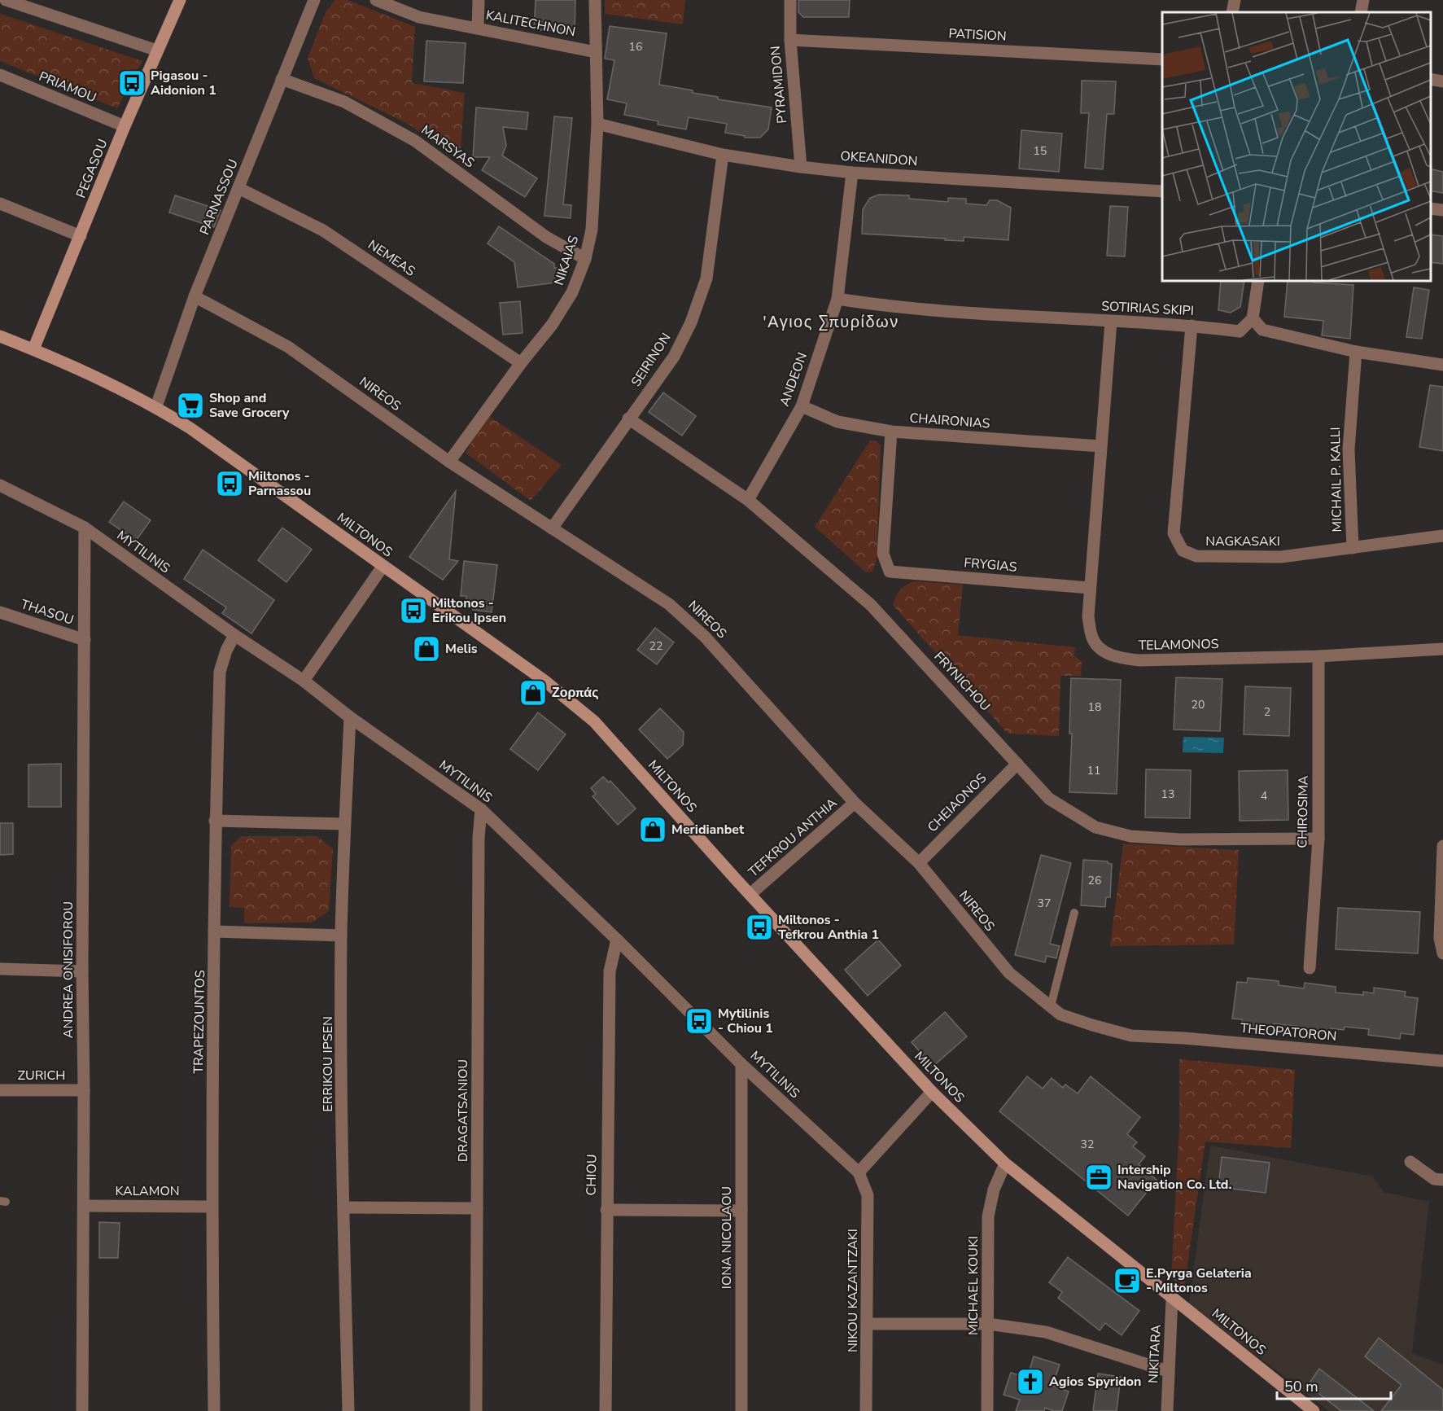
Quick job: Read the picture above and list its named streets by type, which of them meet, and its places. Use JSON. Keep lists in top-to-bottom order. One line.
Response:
{"streets":{"street":["KALITECHNON","PATISION","PYRAMIDON","PRIAMOU","MARSYAS","OKEANIDON","PEGASOU","PARNASSOU","NEMEAS","NIKAIAS","SOTIRIAS SKIPI","SEIRINON","ANDEON","NIREOS","CHAIRONIAS","MICHAIL P. KALLI","MILTONOS","NAGKASAKI","MYTILINIS","FRYGIAS","THASOU","TELAMONOS","FRYNICHOU","CHEIAONOS","CHIROSIMA","TEFKROU ANTHIA","ANDREA ONISIFOROU","TRAPEZOUNTOS","THEOPATORON","ERRIKOU IPSEN","ZURICH","DRAGATSANIOU","CHIOU","KALAMON","IONA NICOLAOU","MICHAEL KOUKI","NIKOU KAZANTZAKI","NIKITARA"]},"crossings":[["KALITECHNON","NIKAIAS"],["PATISION","PYRAMIDON"],["PYRAMIDON","OKEANIDON"],["PRIAMOU","PEGASOU"],["MARSYAS","PARNASSOU"],["MARSYAS","NIKAIAS"],["OKEANIDON","NIKAIAS"],["OKEANIDON","SEIRINON"],["OKEANIDON","ANDEON"],["PEGASOU","MILTONOS"],["PARNASSOU","NEMEAS"],["PARNASSOU","NIREOS"],["PARNASSOU","MILTONOS"],["NEMEAS","NIKAIAS"],["NIKAIAS","NIREOS"],["SOTIRIAS SKIPI","ANDEON"],["SOTIRIAS SKIPI","NAGKASAKI"],["SOTIRIAS SKIPI","TELAMONOS"],["SEIRINON","NIREOS"],["SEIRINON","FRYNICHOU"],["ANDEON","CHAIRONIAS"],["ANDEON","FRYNICHOU"],["NIREOS","CHEIAONOS"],["NIREOS","TEFKROU ANTHIA"],["NIREOS","THEOPATORON"],["CHAIRONIAS","FRYGIAS"],["CHAIRONIAS","TELAMONOS"],["MICHAIL P. KALLI","NAGKASAKI"],["MILTONOS","TEFKROU ANTHIA"],["MILTONOS","MICHAEL KOUKI"],["MILTONOS","NIKITARA"],["MYTILINIS","ANDREA ONISIFOROU"],["MYTILINIS","TRAPEZOUNTOS"],["MYTILINIS","ERRIKOU IPSEN"],["MYTILINIS","DRAGATSANIOU"],["MYTILINIS","CHIOU"],["MYTILINIS","IONA NICOLAOU"],["MYTILINIS","NIKOU KAZANTZAKI"],["FRYGIAS","TELAMONOS"],["THASOU","ANDREA ONISIFOROU"],["TELAMONOS","CHIROSIMA"],["FRYNICHOU","CHEIAONOS"],["FRYNICHOU","CHIROSIMA"],["ANDREA ONISIFOROU","ZURICH"],["ANDREA ONISIFOROU","KALAMON"],["TRAPEZOUNTOS","KALAMON"]],"districts":["'Αγιος Σπυρίδων"],"places":{"bus stop":["Pigasou - Aidonion 1","Miltonos - Parnassou","Miltonos - Erikou Ipsen","Miltonos - Tefkrou Anthia 1","Mytilinis - Chiou 1"],"supermarket":["Shop and Save Grocery"],"shop":["Melis","Ζορπάς","Meridianbet"],"office":["Intership Navigation Co. Ltd."],"cafe":["E.Pyrga Gelateria - Miltonos"],"church":["Agios Spyridon"]},"house_numbers":["16","15","22","20","18","2","11","13","4","26","37","32"],"scale_bar":"50 m"}
